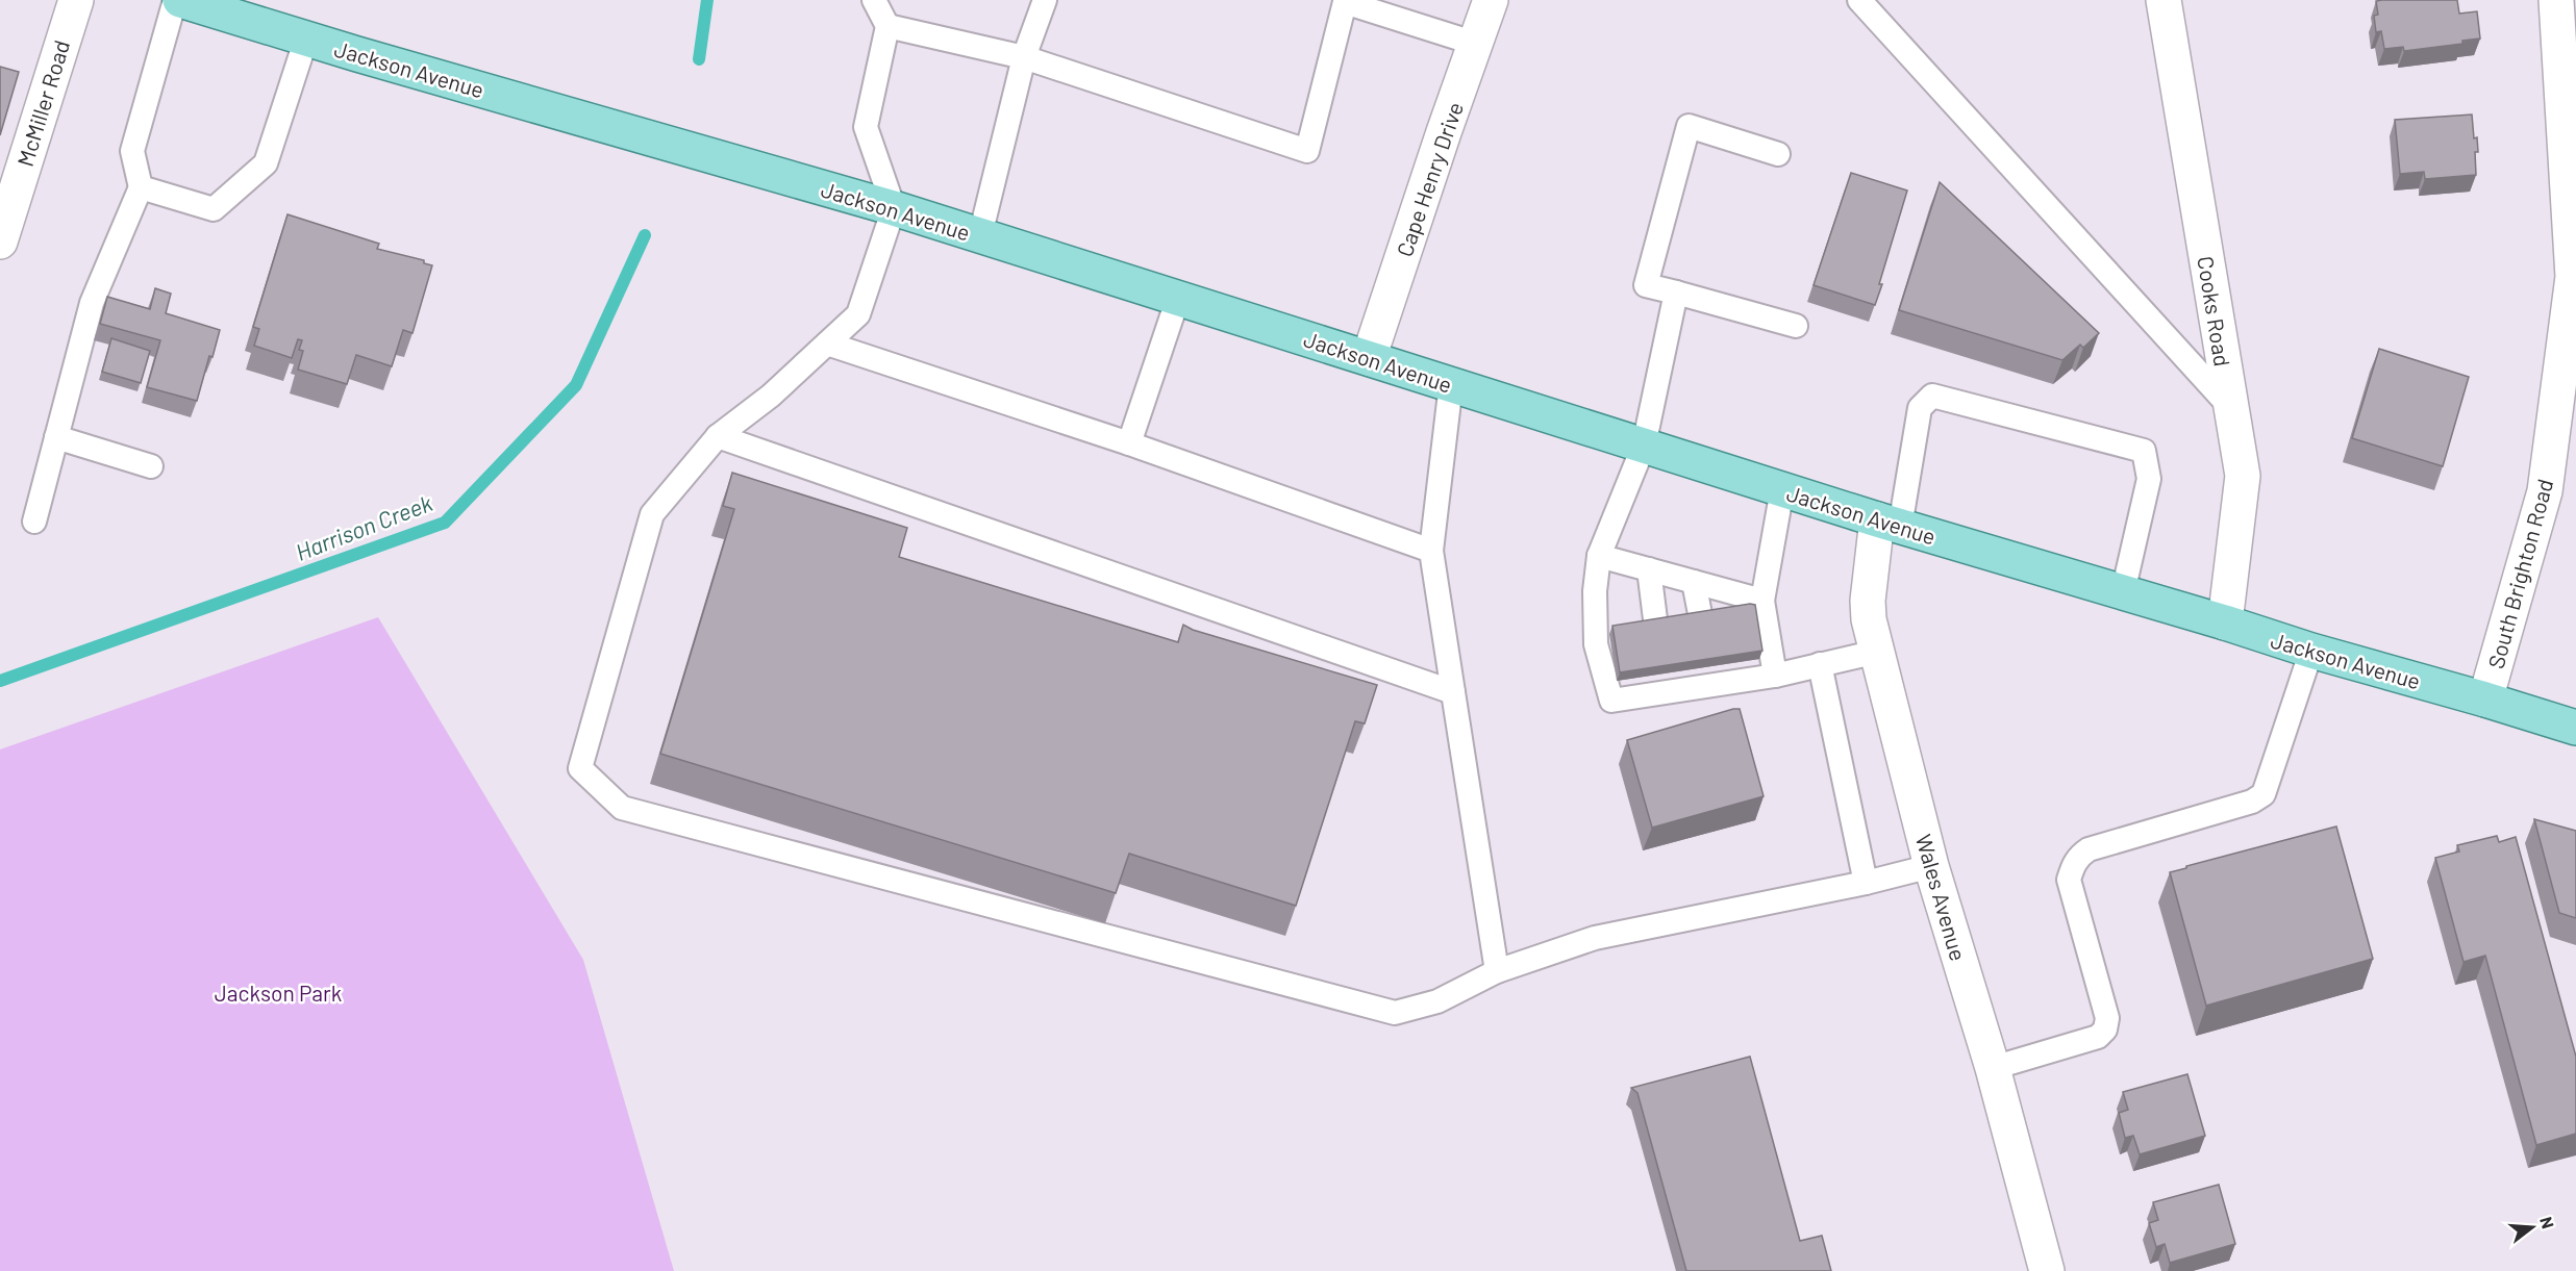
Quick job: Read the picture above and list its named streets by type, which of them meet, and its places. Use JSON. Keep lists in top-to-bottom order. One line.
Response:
{"streets":{"main road":["Jackson Avenue"],"street":["McMiller Road","Cape Henry Drive","Cooks Road","South Brighton Road","Wales Avenue"]},"crossings":[["Jackson Avenue","Cape Henry Drive"],["Jackson Avenue","Cooks Road"],["Jackson Avenue","South Brighton Road"],["Jackson Avenue","Wales Avenue"]],"water":["Harrison Creek"],"parks":["Jackson Park"],"north":"right"}
